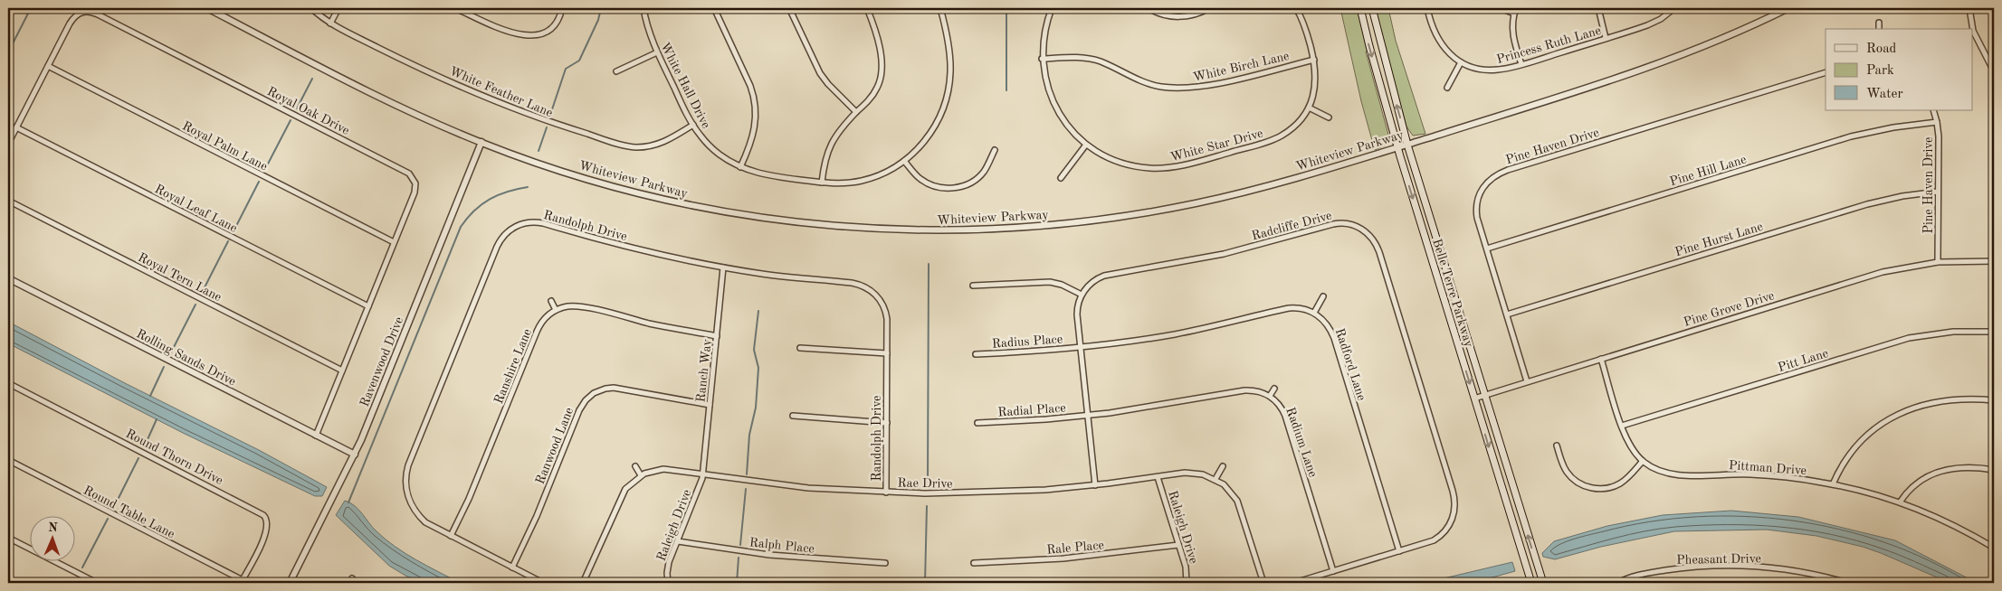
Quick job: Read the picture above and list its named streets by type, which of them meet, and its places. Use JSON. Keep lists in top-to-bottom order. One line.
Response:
{"streets":{"main road":["Belle Terre Parkway"],"street":["Princess Ruth Lane","White Birch Lane","White Hall Drive","White Feather Lane","Royal Oak Drive","White Star Drive","Royal Palm Lane","Pine Haven Drive","Whiteview Parkway","Pine Hill Lane","Royal Leaf Lane","Randolph Drive","Radcliffe Drive","Pine Hurst Lane","Royal Tern Lane","Pine Grove Drive","Radius Place","Rolling Sands Drive","Pitt Lane","Ravenwood Drive","Radford Lane","Ranshire Lane","Ranch Way","Radial Place","Radium Lane","Ranwood Lane","Round Thorn Drive","Pittman Drive","Rae Drive","Round Table Lane","Raleigh Drive","Ralph Place","Rale Place","Pheasant Drive"]},"crossings":[["White Birch Lane","White Star Drive"],["White Hall Drive","White Feather Lane"],["Royal Oak Drive","Royal Palm Lane"],["Royal Oak Drive","Royal Leaf Lane"],["Royal Oak Drive","Royal Tern Lane"],["Royal Oak Drive","Rolling Sands Drive"],["Pine Haven Drive","Pine Hill Lane"],["Pine Haven Drive","Pine Hurst Lane"],["Pine Haven Drive","Pine Grove Drive"],["Whiteview Parkway","Belle Terre Parkway"],["Whiteview Parkway","Ravenwood Drive"],["Randolph Drive","Ranshire Lane"],["Randolph Drive","Ranch Way"],["Randolph Drive","Ranwood Lane"],["Randolph Drive","Rae Drive"],["Radcliffe Drive","Radford Lane"],["Radcliffe Drive","Radium Lane"],["Belle Terre Parkway","Pine Grove Drive"],["Pine Grove Drive","Pittman Drive"],["Rolling Sands Drive","Ravenwood Drive"],["Pitt Lane","Pittman Drive"],["Ranch Way","Ranwood Lane"],["Ranch Way","Rae Drive"],["Ranch Way","Raleigh Drive"],["Round Thorn Drive","Round Table Lane"],["Rae Drive","Raleigh Drive"],["Raleigh Drive","Ralph Place"],["Raleigh Drive","Rale Place"]],"legend":["Road","Park","Water"],"north":"top"}
